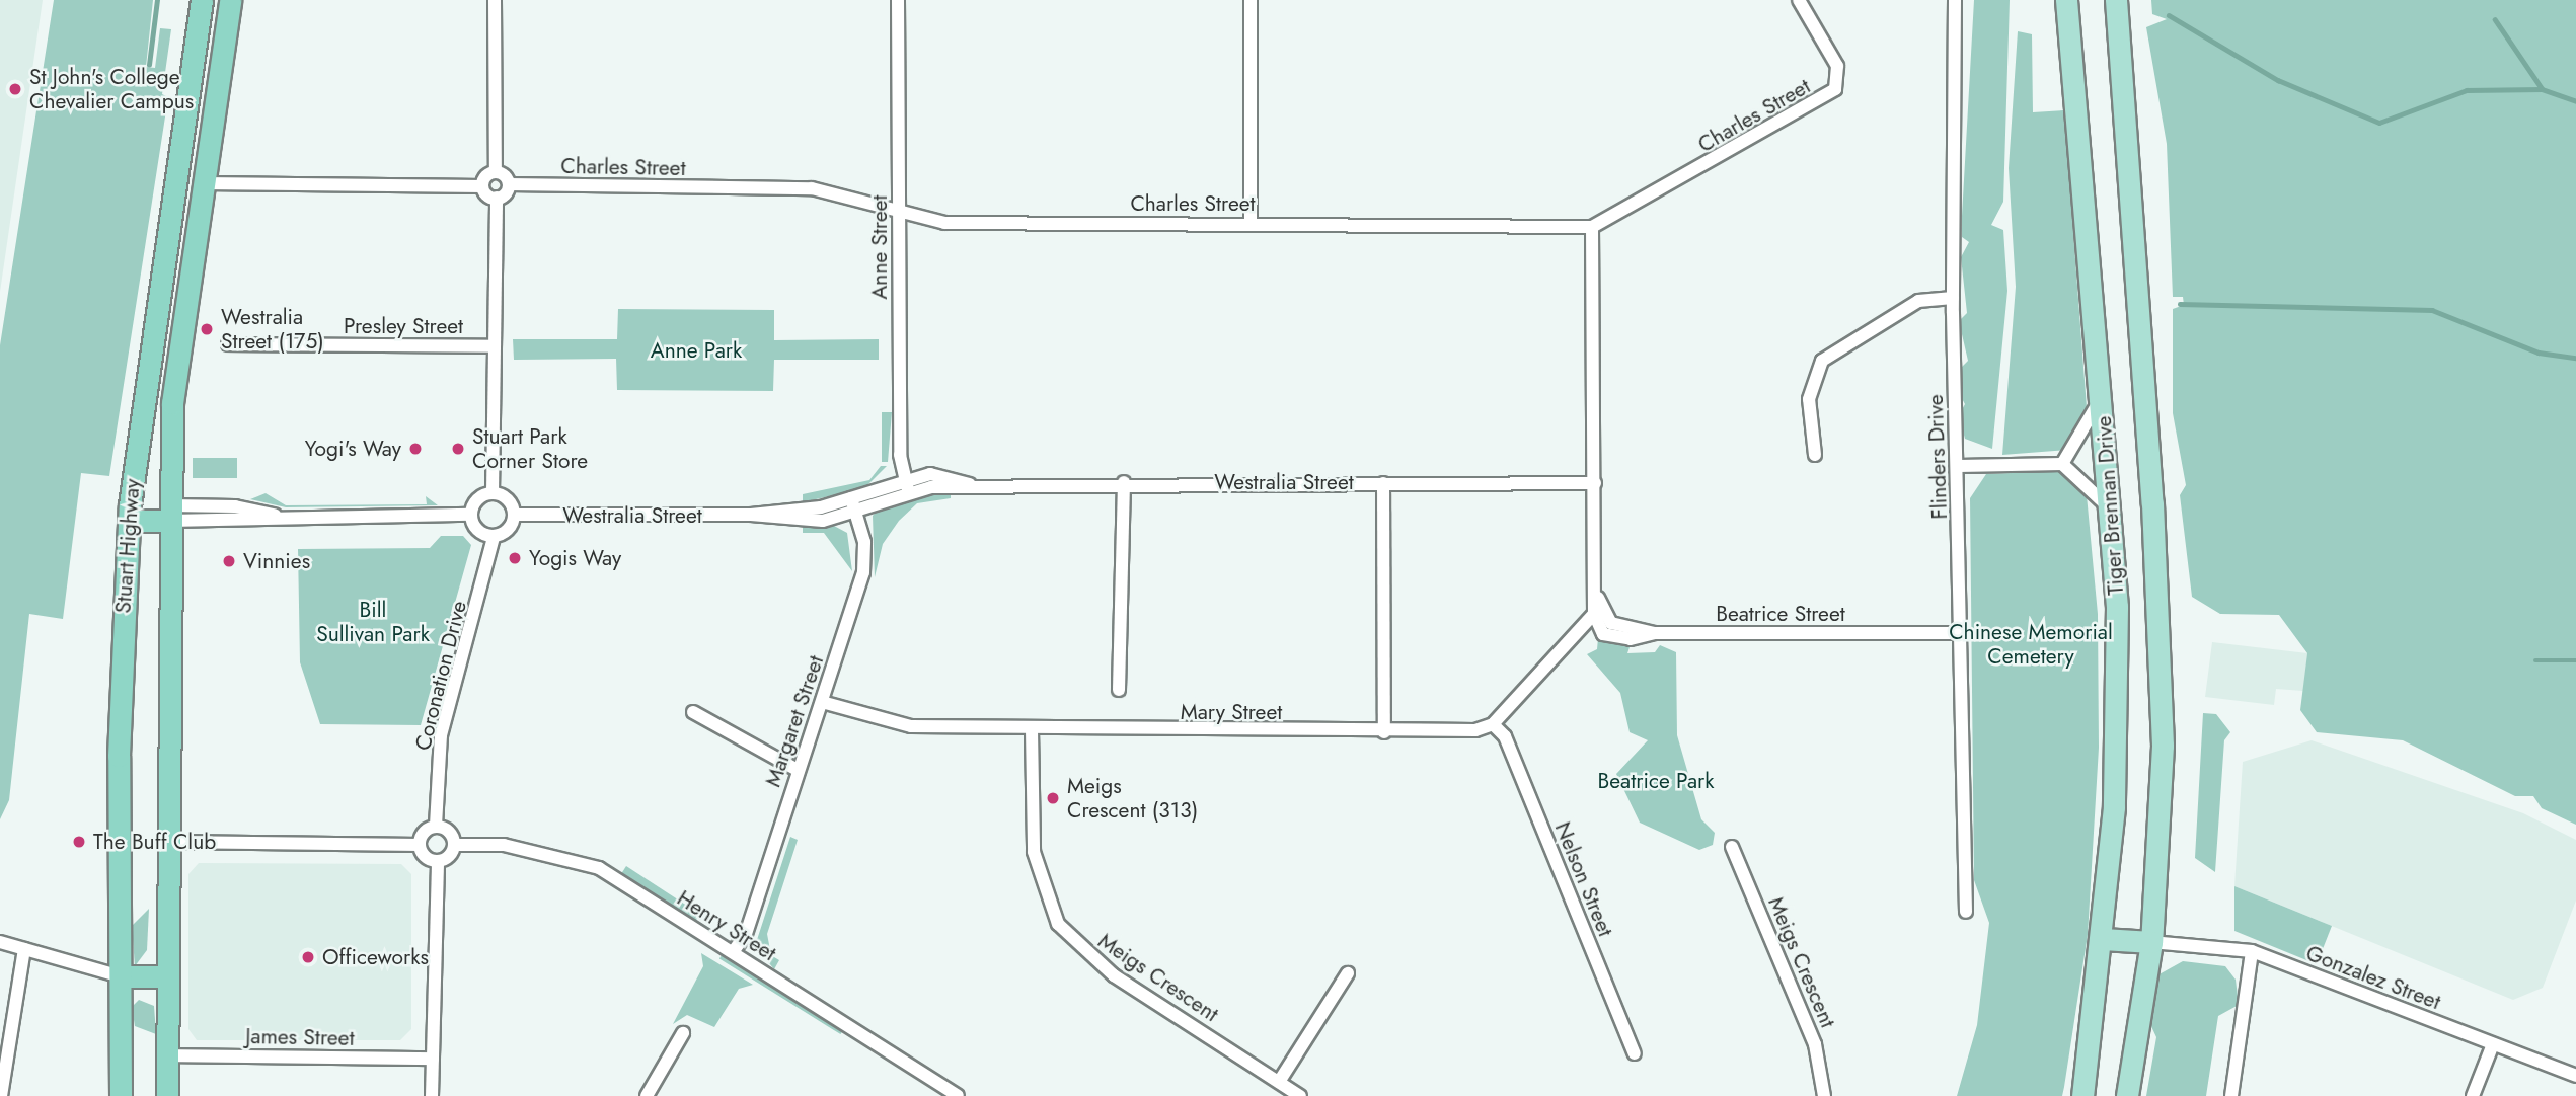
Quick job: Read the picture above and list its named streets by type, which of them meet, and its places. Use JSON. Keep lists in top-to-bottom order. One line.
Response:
{"streets":{"highway":["Stuart Highway"],"main road":["Tiger Brennan Drive"],"street":["Charles Street","Anne Street","Presley Street","Flinders Drive","Westralia Street","Beatrice Street","Coronation Drive","Mary Street","Margaret Street","Nelson Street","Henry Street","Meigs Crescent","Gonzalez Street","James Street"]},"crossings":[["Charles Street","Anne Street"],["Anne Street","Westralia Street"],["Flinders Drive","Beatrice Street"],["Westralia Street","Coronation Drive"],["Westralia Street","Margaret Street"],["Tiger Brennan Drive","Gonzalez Street"],["Stuart Highway","James Street"],["Mary Street","Margaret Street"],["Mary Street","Nelson Street"],["Mary Street","Meigs Crescent"],["Margaret Street","Henry Street"]],"parks":["Anne Park","Bill Sullivan Park","Chinese Memorial Cemetery","Beatrice Park"],"places":["St John's College Chevalier Campus","Westralia Street (175)","Yogi's Way","Stuart Park Corner Store","Yogis Way","Vinnies","Meigs Crescent (313)","The Buff Club","Officeworks"]}
